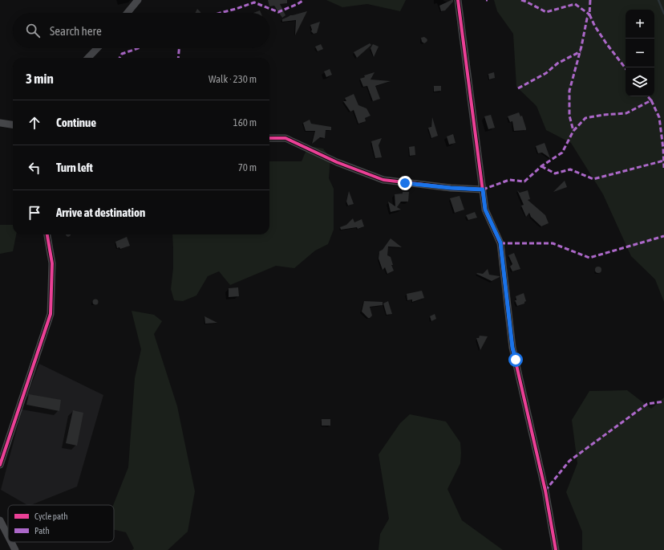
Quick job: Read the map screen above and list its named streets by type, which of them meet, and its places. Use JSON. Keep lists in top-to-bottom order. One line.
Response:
{"legend":["Cycle path","Path"],"page":{"map_buttons":["+","−"],"search":"Search here","heading":["3 min","Walk · 230 m"],"list":[["Continue","160 m"],["Turn left","70 m"],"Arrive at destination"]}}
